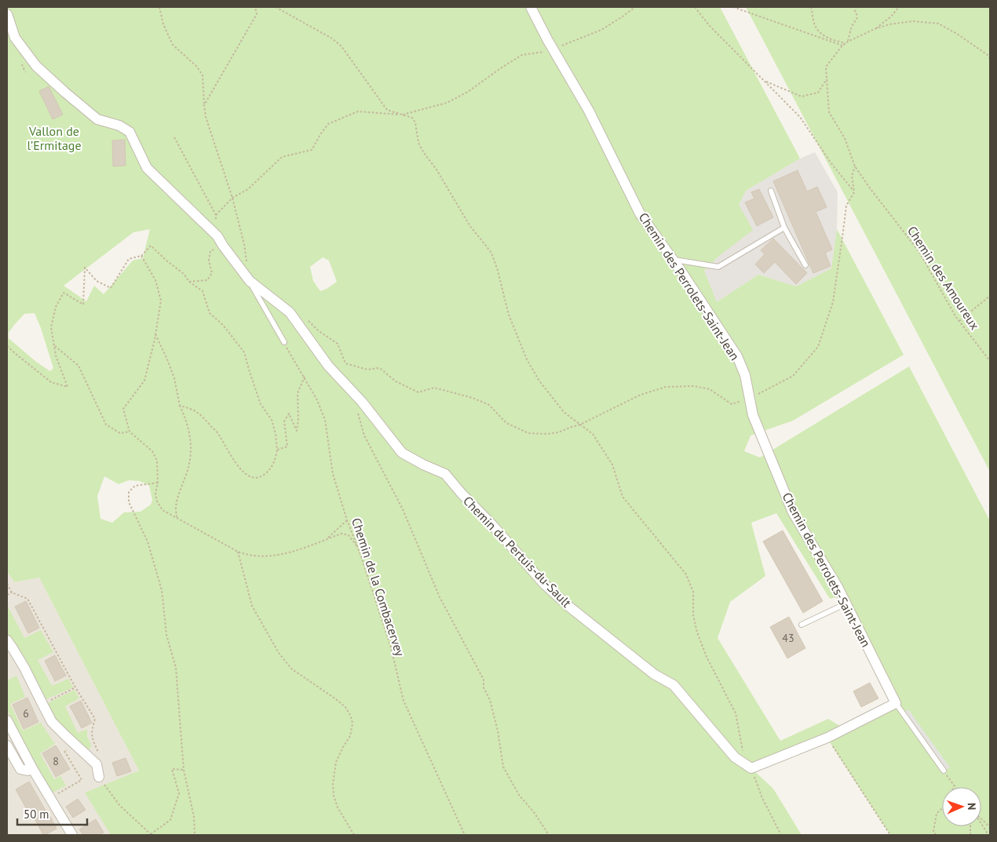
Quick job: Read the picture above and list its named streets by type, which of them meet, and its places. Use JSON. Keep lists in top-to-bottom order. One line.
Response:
{"streets":{"street":["Chemin des Perrolets-Saint-Jean","Chemin du Pertuis-du-Sault"],"path":["Chemin des Amoureux","Chemin de la Combacervey"]},"crossings":[["Chemin du Pertuis-du-Sault","Chemin de la Combacervey"]],"parks":["Vallon de l’Ermitage"],"house_numbers":["43","6","8"],"scale_bar":"50 m","north":"right"}
